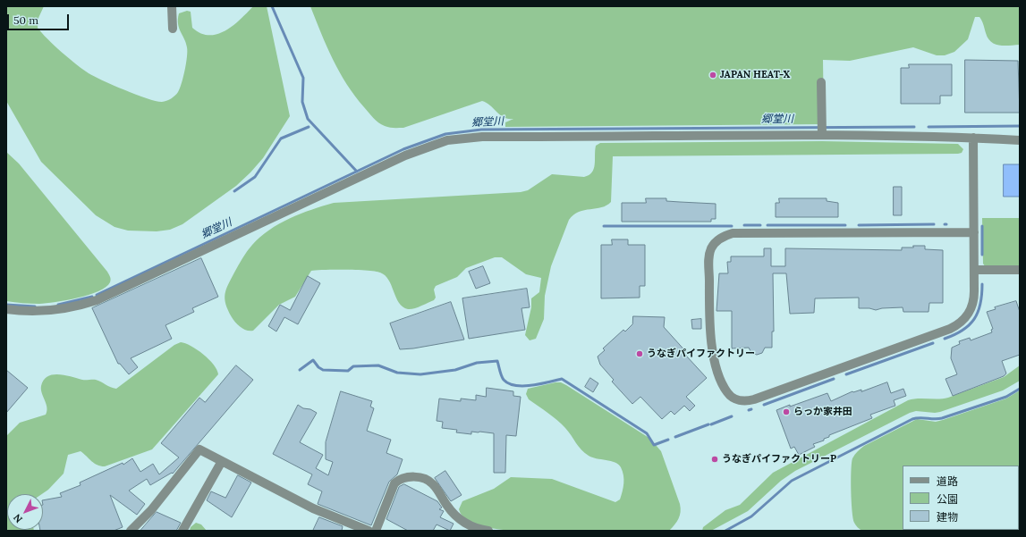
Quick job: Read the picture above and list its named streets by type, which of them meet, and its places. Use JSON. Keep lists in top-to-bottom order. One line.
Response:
{"water":["郷堂川"],"places":["JAPAN HEAT-X","うなぎパイファクトリー","らっか家井田","うなぎパイファクトリーP"],"legend":["道路","公園","建物"],"scale_bar":"50 m","north":"bottom left"}
